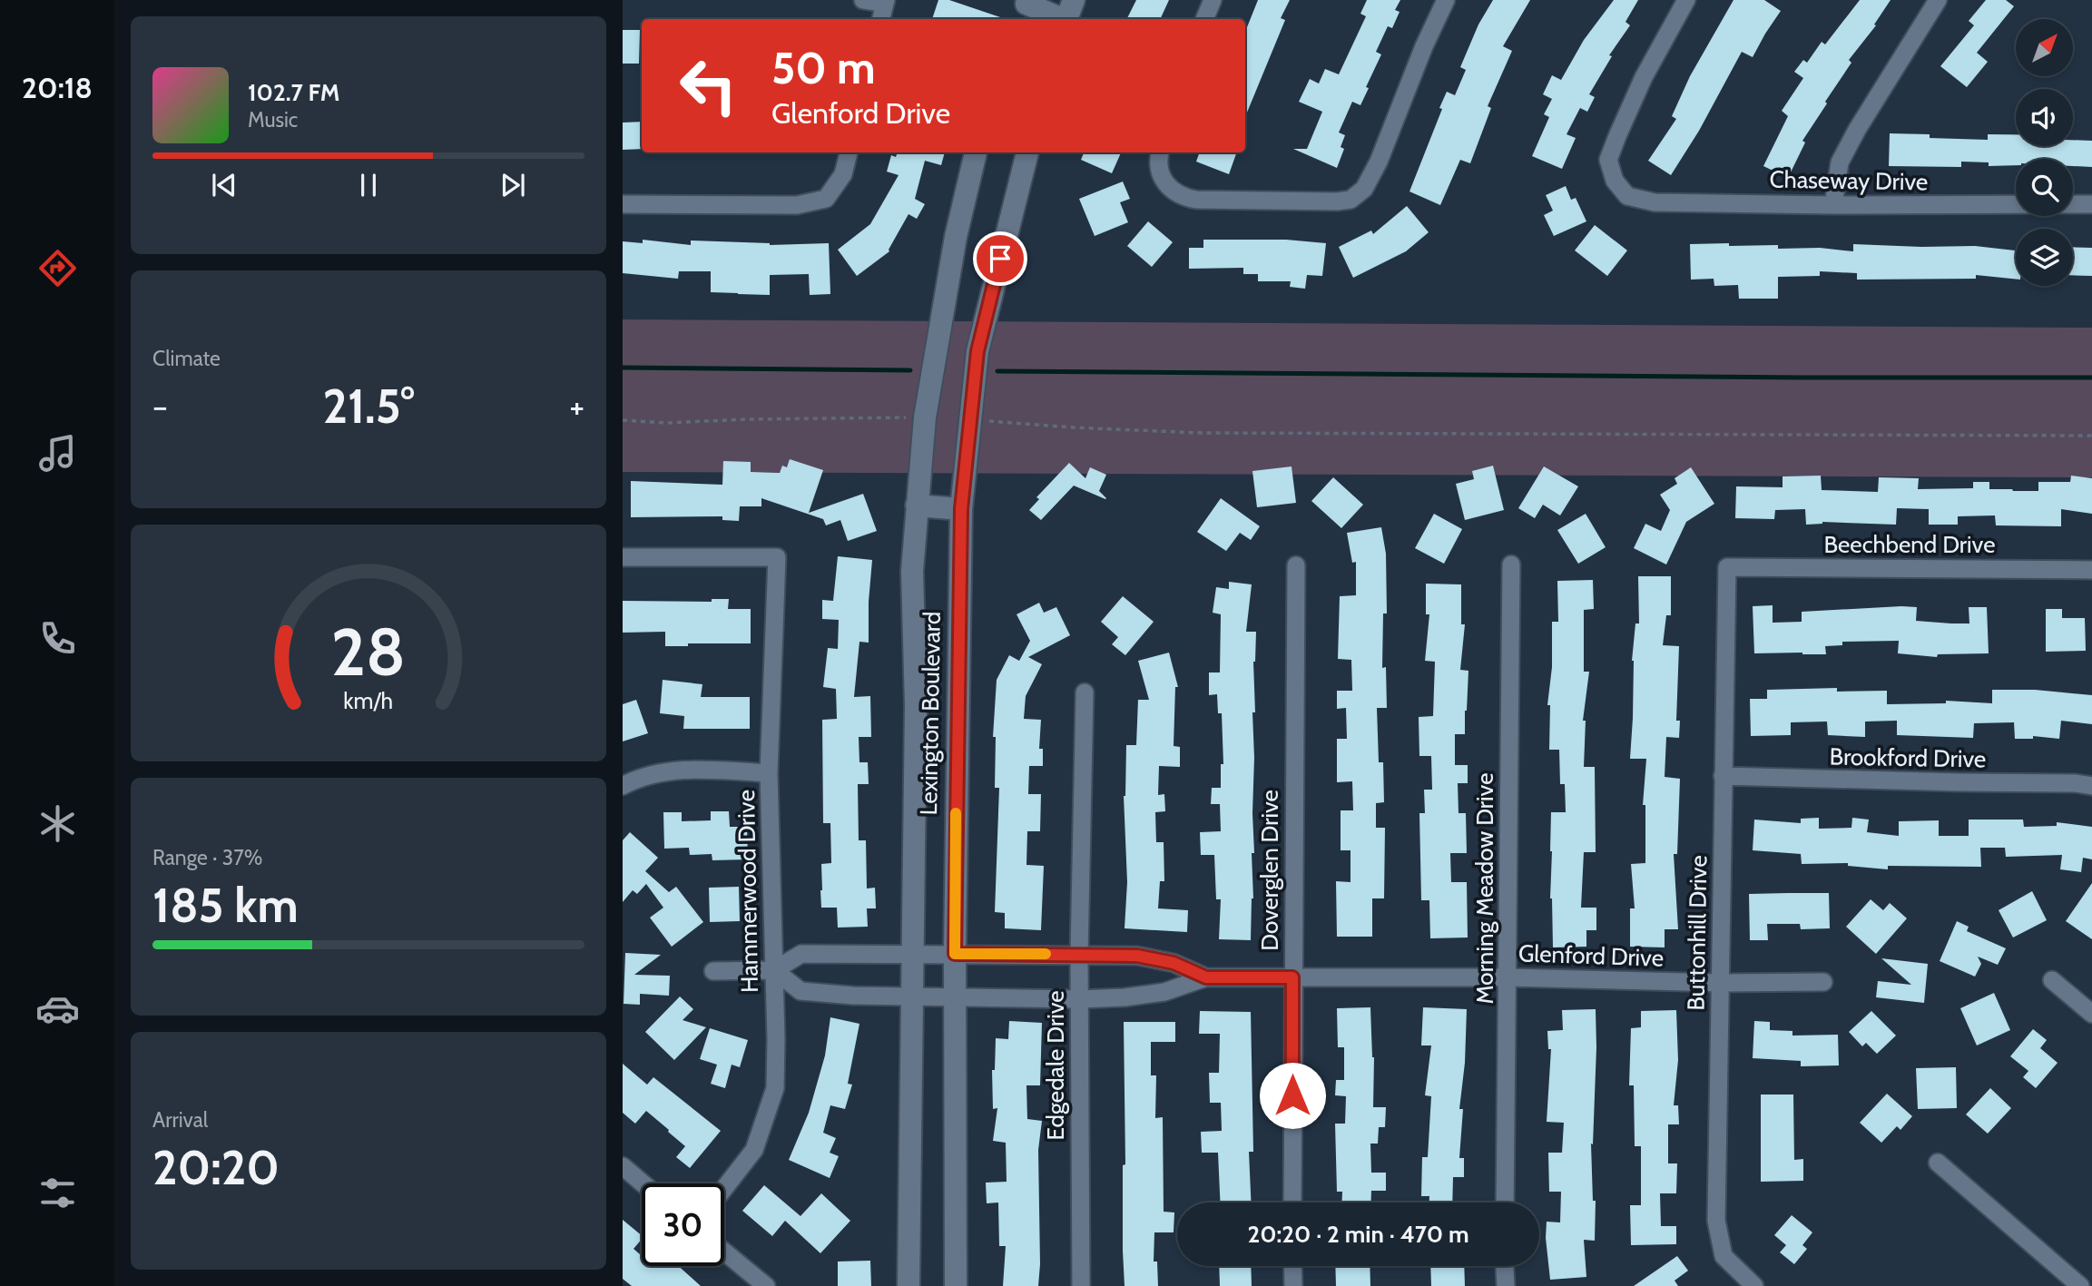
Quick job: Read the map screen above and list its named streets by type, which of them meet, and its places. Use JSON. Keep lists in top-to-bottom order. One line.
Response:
{"streets":{"street":["Chaseway Drive","Beechbend Drive","Lexington Boulevard","Brookford Drive","Doverglen Drive","Morning Meadow Drive","Hammerwood Drive","Buttonhill Drive","Glenford Drive","Edgedale Drive"]},"crossings":[["Beechbend Drive","Buttonhill Drive"],["Lexington Boulevard","Glenford Drive"],["Brookford Drive","Buttonhill Drive"],["Doverglen Drive","Glenford Drive"],["Morning Meadow Drive","Glenford Drive"],["Hammerwood Drive","Glenford Drive"],["Buttonhill Drive","Glenford Drive"],["Glenford Drive","Edgedale Drive"]],"north":"top right","page":{"tabs":"20:18","turn":["50 m","Glenford Drive"],"song":["102.7 FM","Music"],"tile":["Climate",["Range · 37%","185 km"],["Arrival","20:20"]],"heat":["−","21.5°","+"],"limit":"30","trip":"20:20 · 2 min · 470 m","gauge":["28","km/h"]}}
